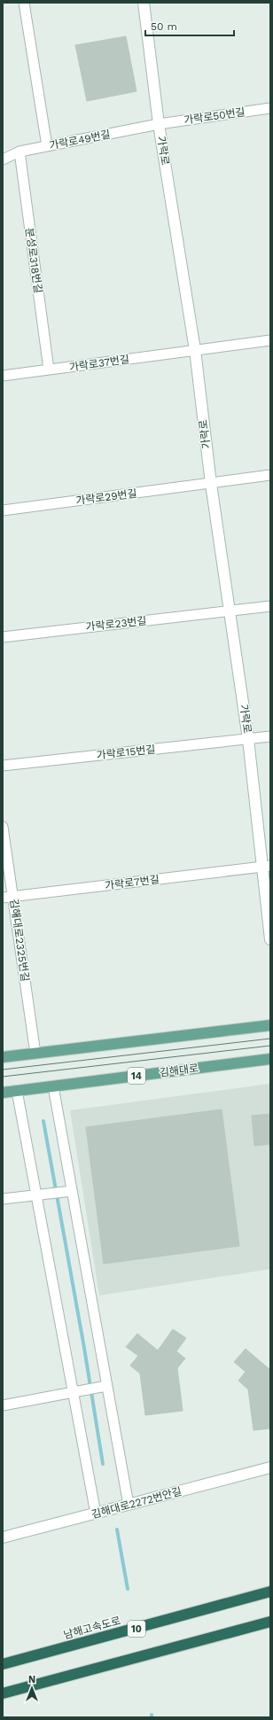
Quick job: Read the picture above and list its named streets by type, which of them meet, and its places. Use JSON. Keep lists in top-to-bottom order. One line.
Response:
{"streets":{"highway":["남해고속도로","10"],"main road":["김해대로","14"],"street":["가락로50번길","가락로49번길","가락로","분성로318번길","가락로37번길","가락로29번길","가락로23번길","가락로15번길","가락로7번길","김해대로2325번길","김해대로2272번안길"]},"crossings":[["가락로50번길","가락로49번길"],["가락로50번길","가락로"],["가락로49번길","가락로"],["가락로49번길","분성로318번길"],["가락로","가락로37번길"],["가락로","가락로29번길"],["가락로","가락로23번길"],["가락로","가락로15번길"],["가락로","가락로7번길"],["분성로318번길","가락로37번길"],["가락로7번길","김해대로2325번길"]],"scale_bar":"50 m","north":"top"}
